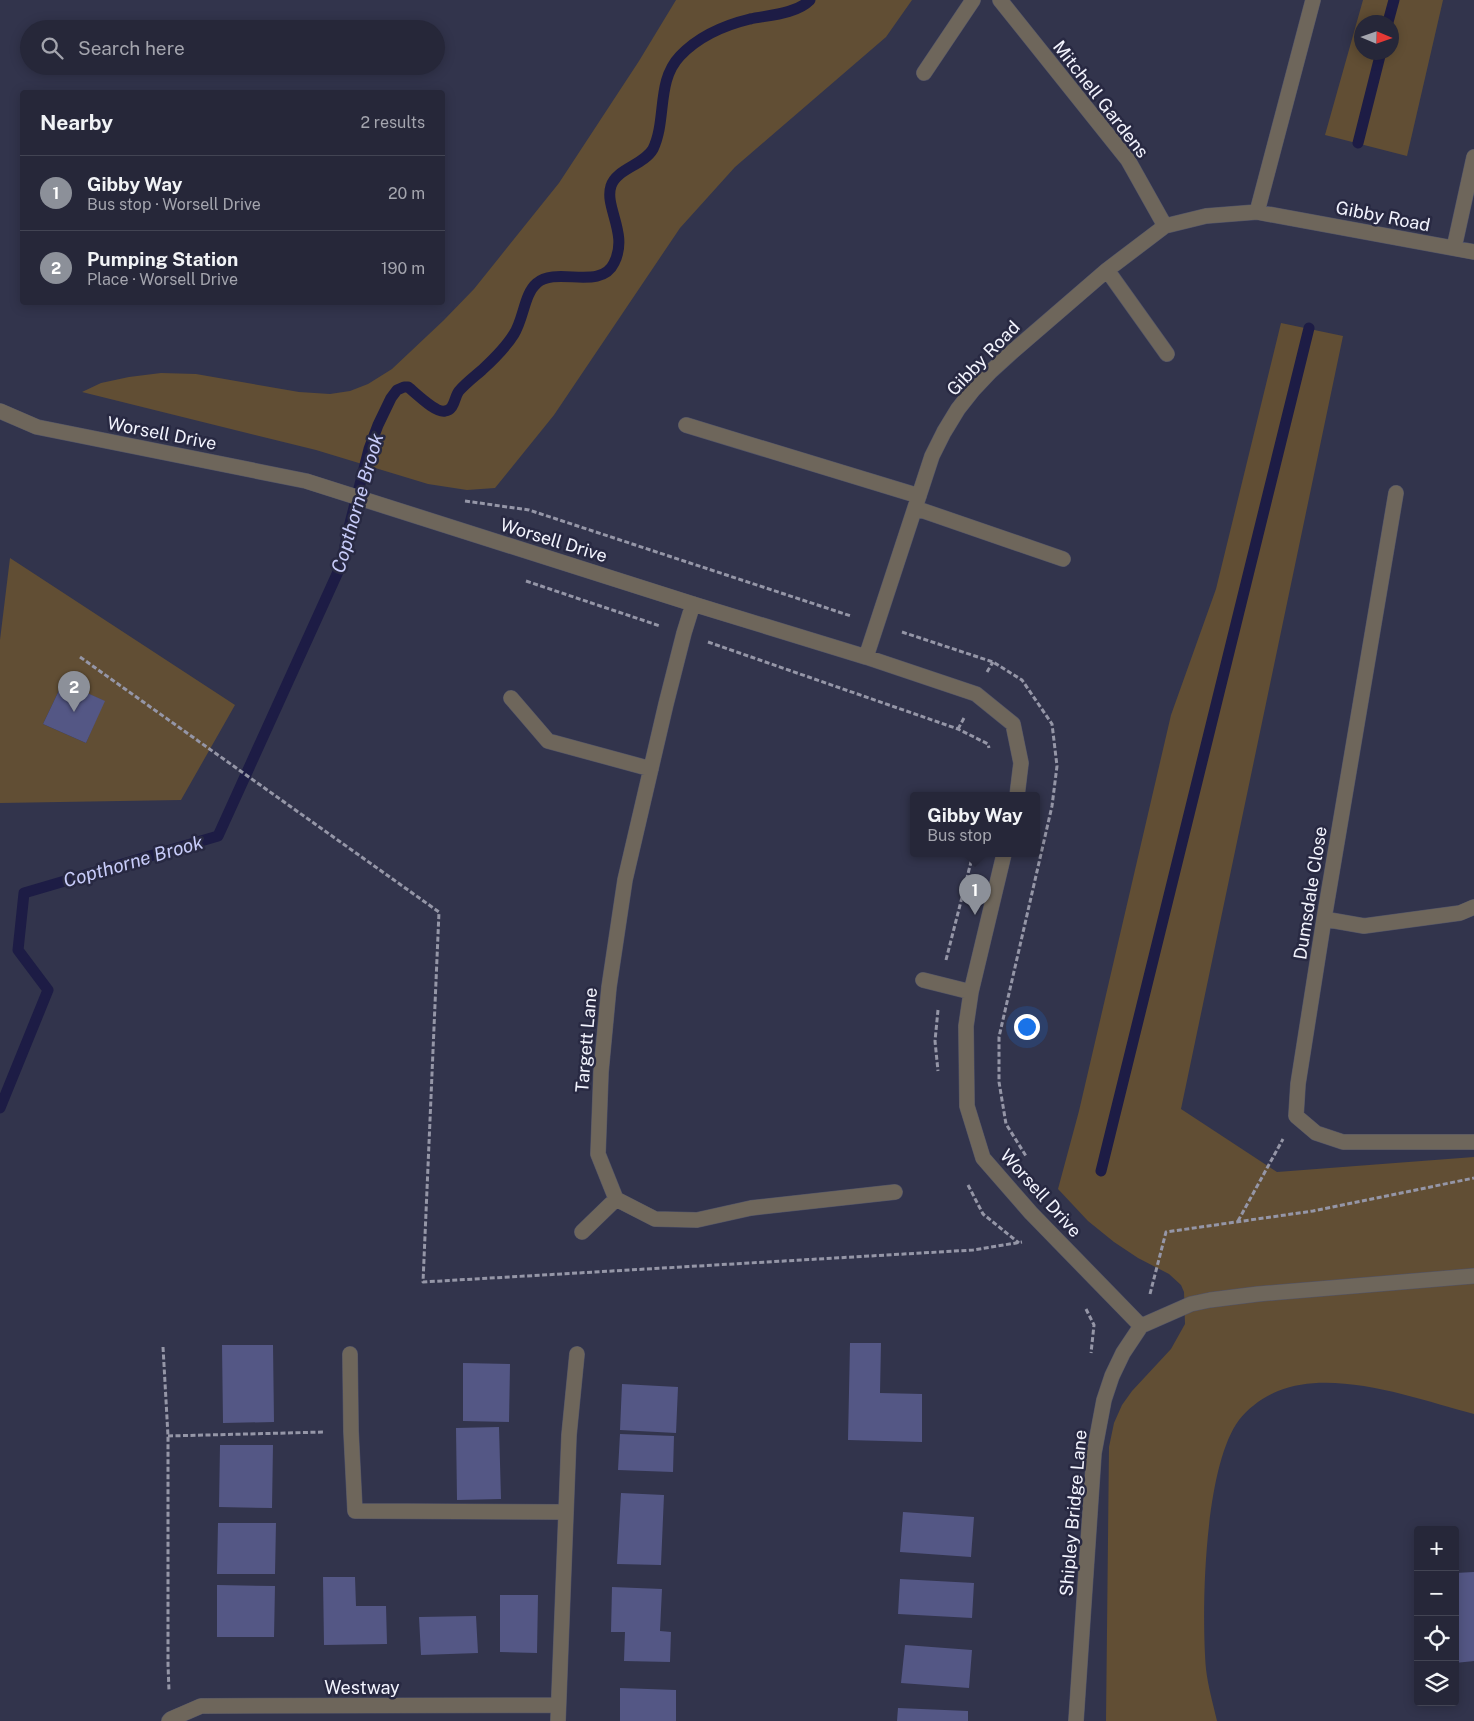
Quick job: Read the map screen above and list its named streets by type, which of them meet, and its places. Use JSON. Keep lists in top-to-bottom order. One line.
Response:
{"streets":{"street":["Mitchell Gardens","Gibby Road","Worsell Drive","Dumsdale Close","Targett Lane","Shipley Bridge Lane","Westway"]},"crossings":[["Mitchell Gardens","Gibby Road"],["Gibby Road","Worsell Drive"],["Worsell Drive","Targett Lane"],["Worsell Drive","Shipley Bridge Lane"]],"water":["Copthorne Brook"],"north":"right","page":{"search":"Search here","heading":["Nearby","2 results"],"list":[{"mark":"1","name":"Gibby Way","note":"Bus stop · Worsell Drive","value":"20 m"},{"mark":"2","name":"Pumping Station","note":"Place · Worsell Drive","value":"190 m"}],"pins":["2","1"],"popup":["Gibby Way","Bus stop"],"map_buttons":["+","−"]}}
